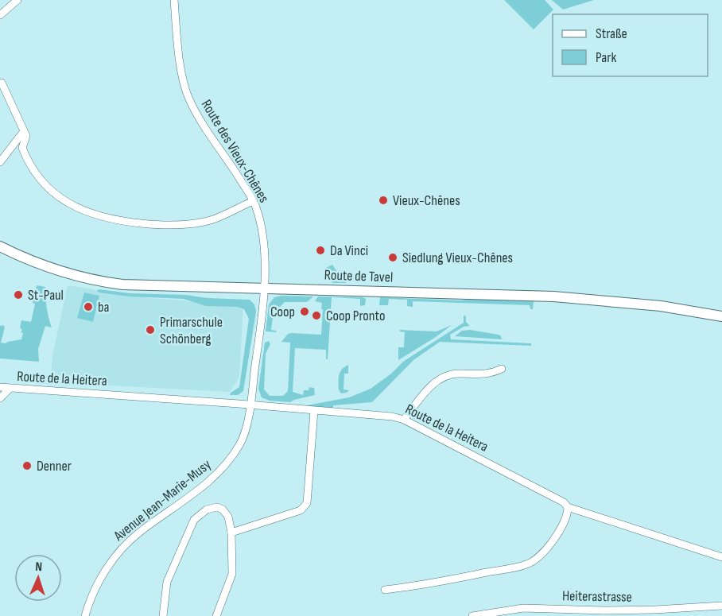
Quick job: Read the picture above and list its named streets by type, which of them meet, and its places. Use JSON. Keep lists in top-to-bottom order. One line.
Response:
{"streets":{"main road":["Route de Tavel"],"street":["Route des Vieux-Chênes","Route de la Heitera","Avenue Jean-Marie-Musy","Heiterastrasse"]},"crossings":[["Route des Vieux-Chênes","Route de Tavel"],["Route des Vieux-Chênes","Avenue Jean-Marie-Musy"],["Route de Tavel","Avenue Jean-Marie-Musy"],["Route de la Heitera","Avenue Jean-Marie-Musy"]],"places":["Vieux-Chênes","Da Vinci","Siedlung Vieux-Chênes","St-Paul","ba","Coop","Coop Pronto","Primarschule Schönberg","Denner"],"legend":["Straße","Park"],"north":"top"}
